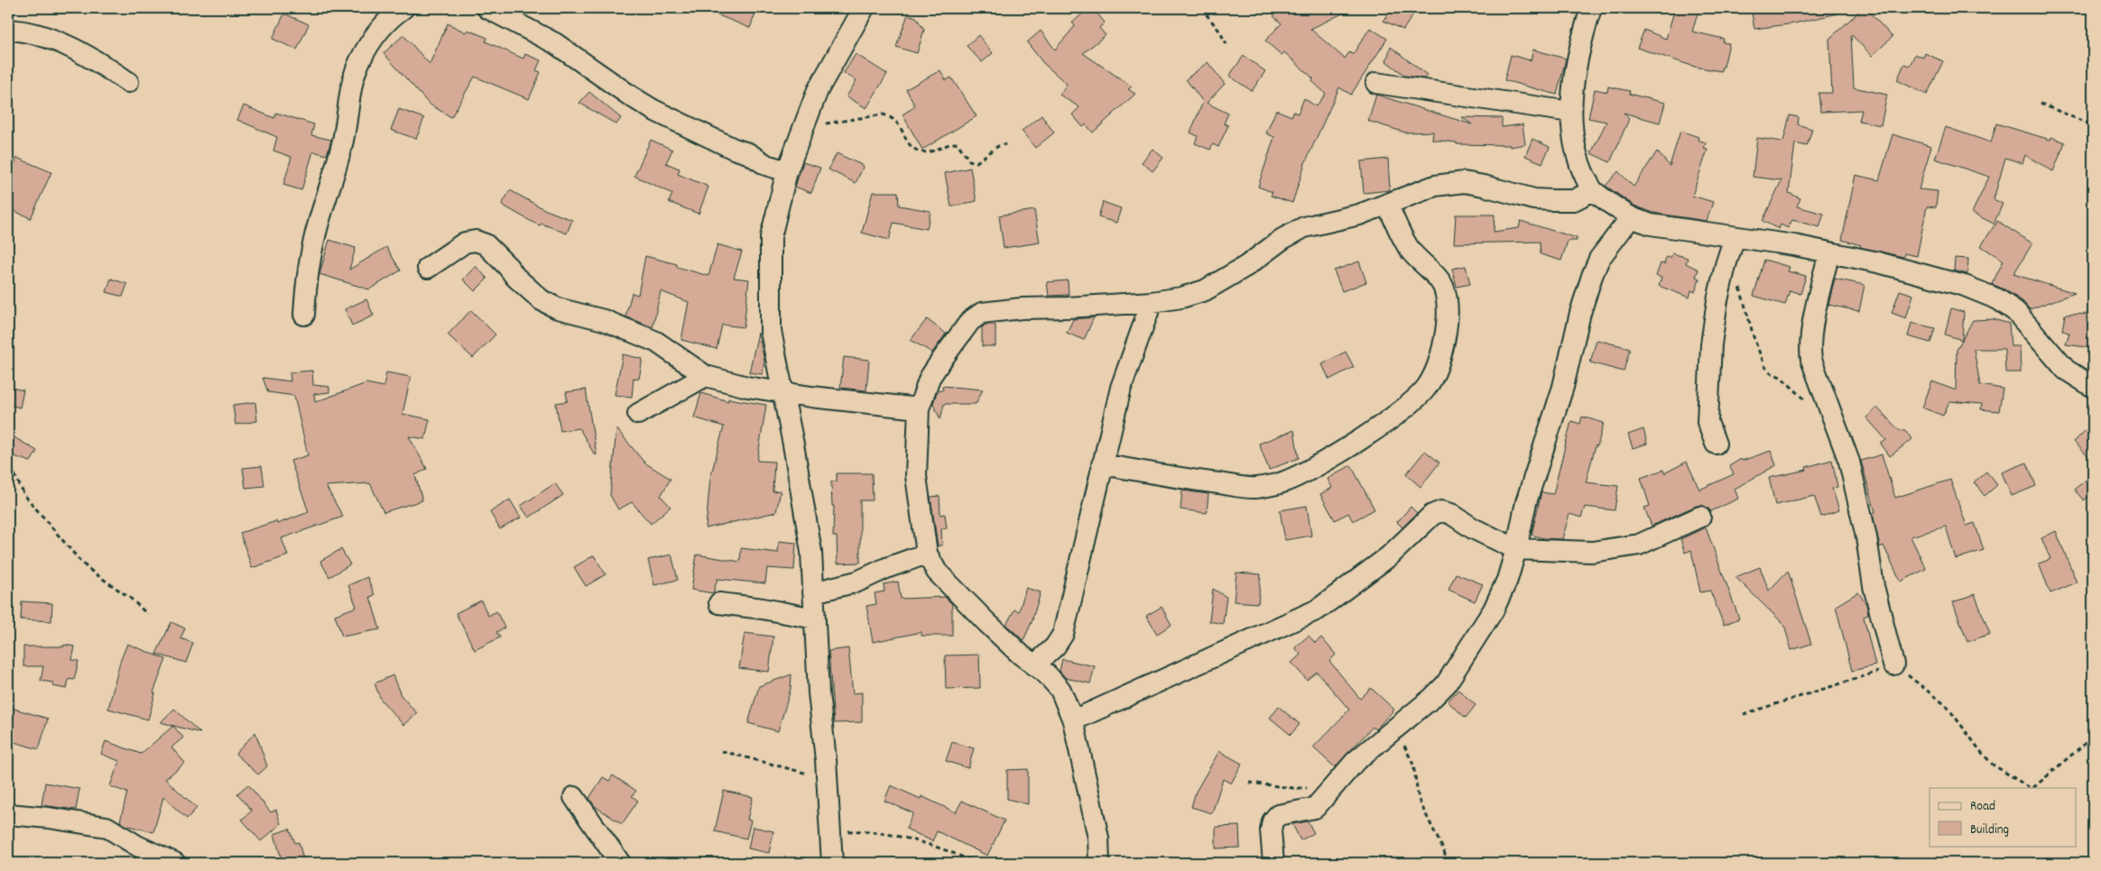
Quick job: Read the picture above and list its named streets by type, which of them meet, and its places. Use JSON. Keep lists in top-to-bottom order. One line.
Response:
{"legend":["Road","Building"]}
